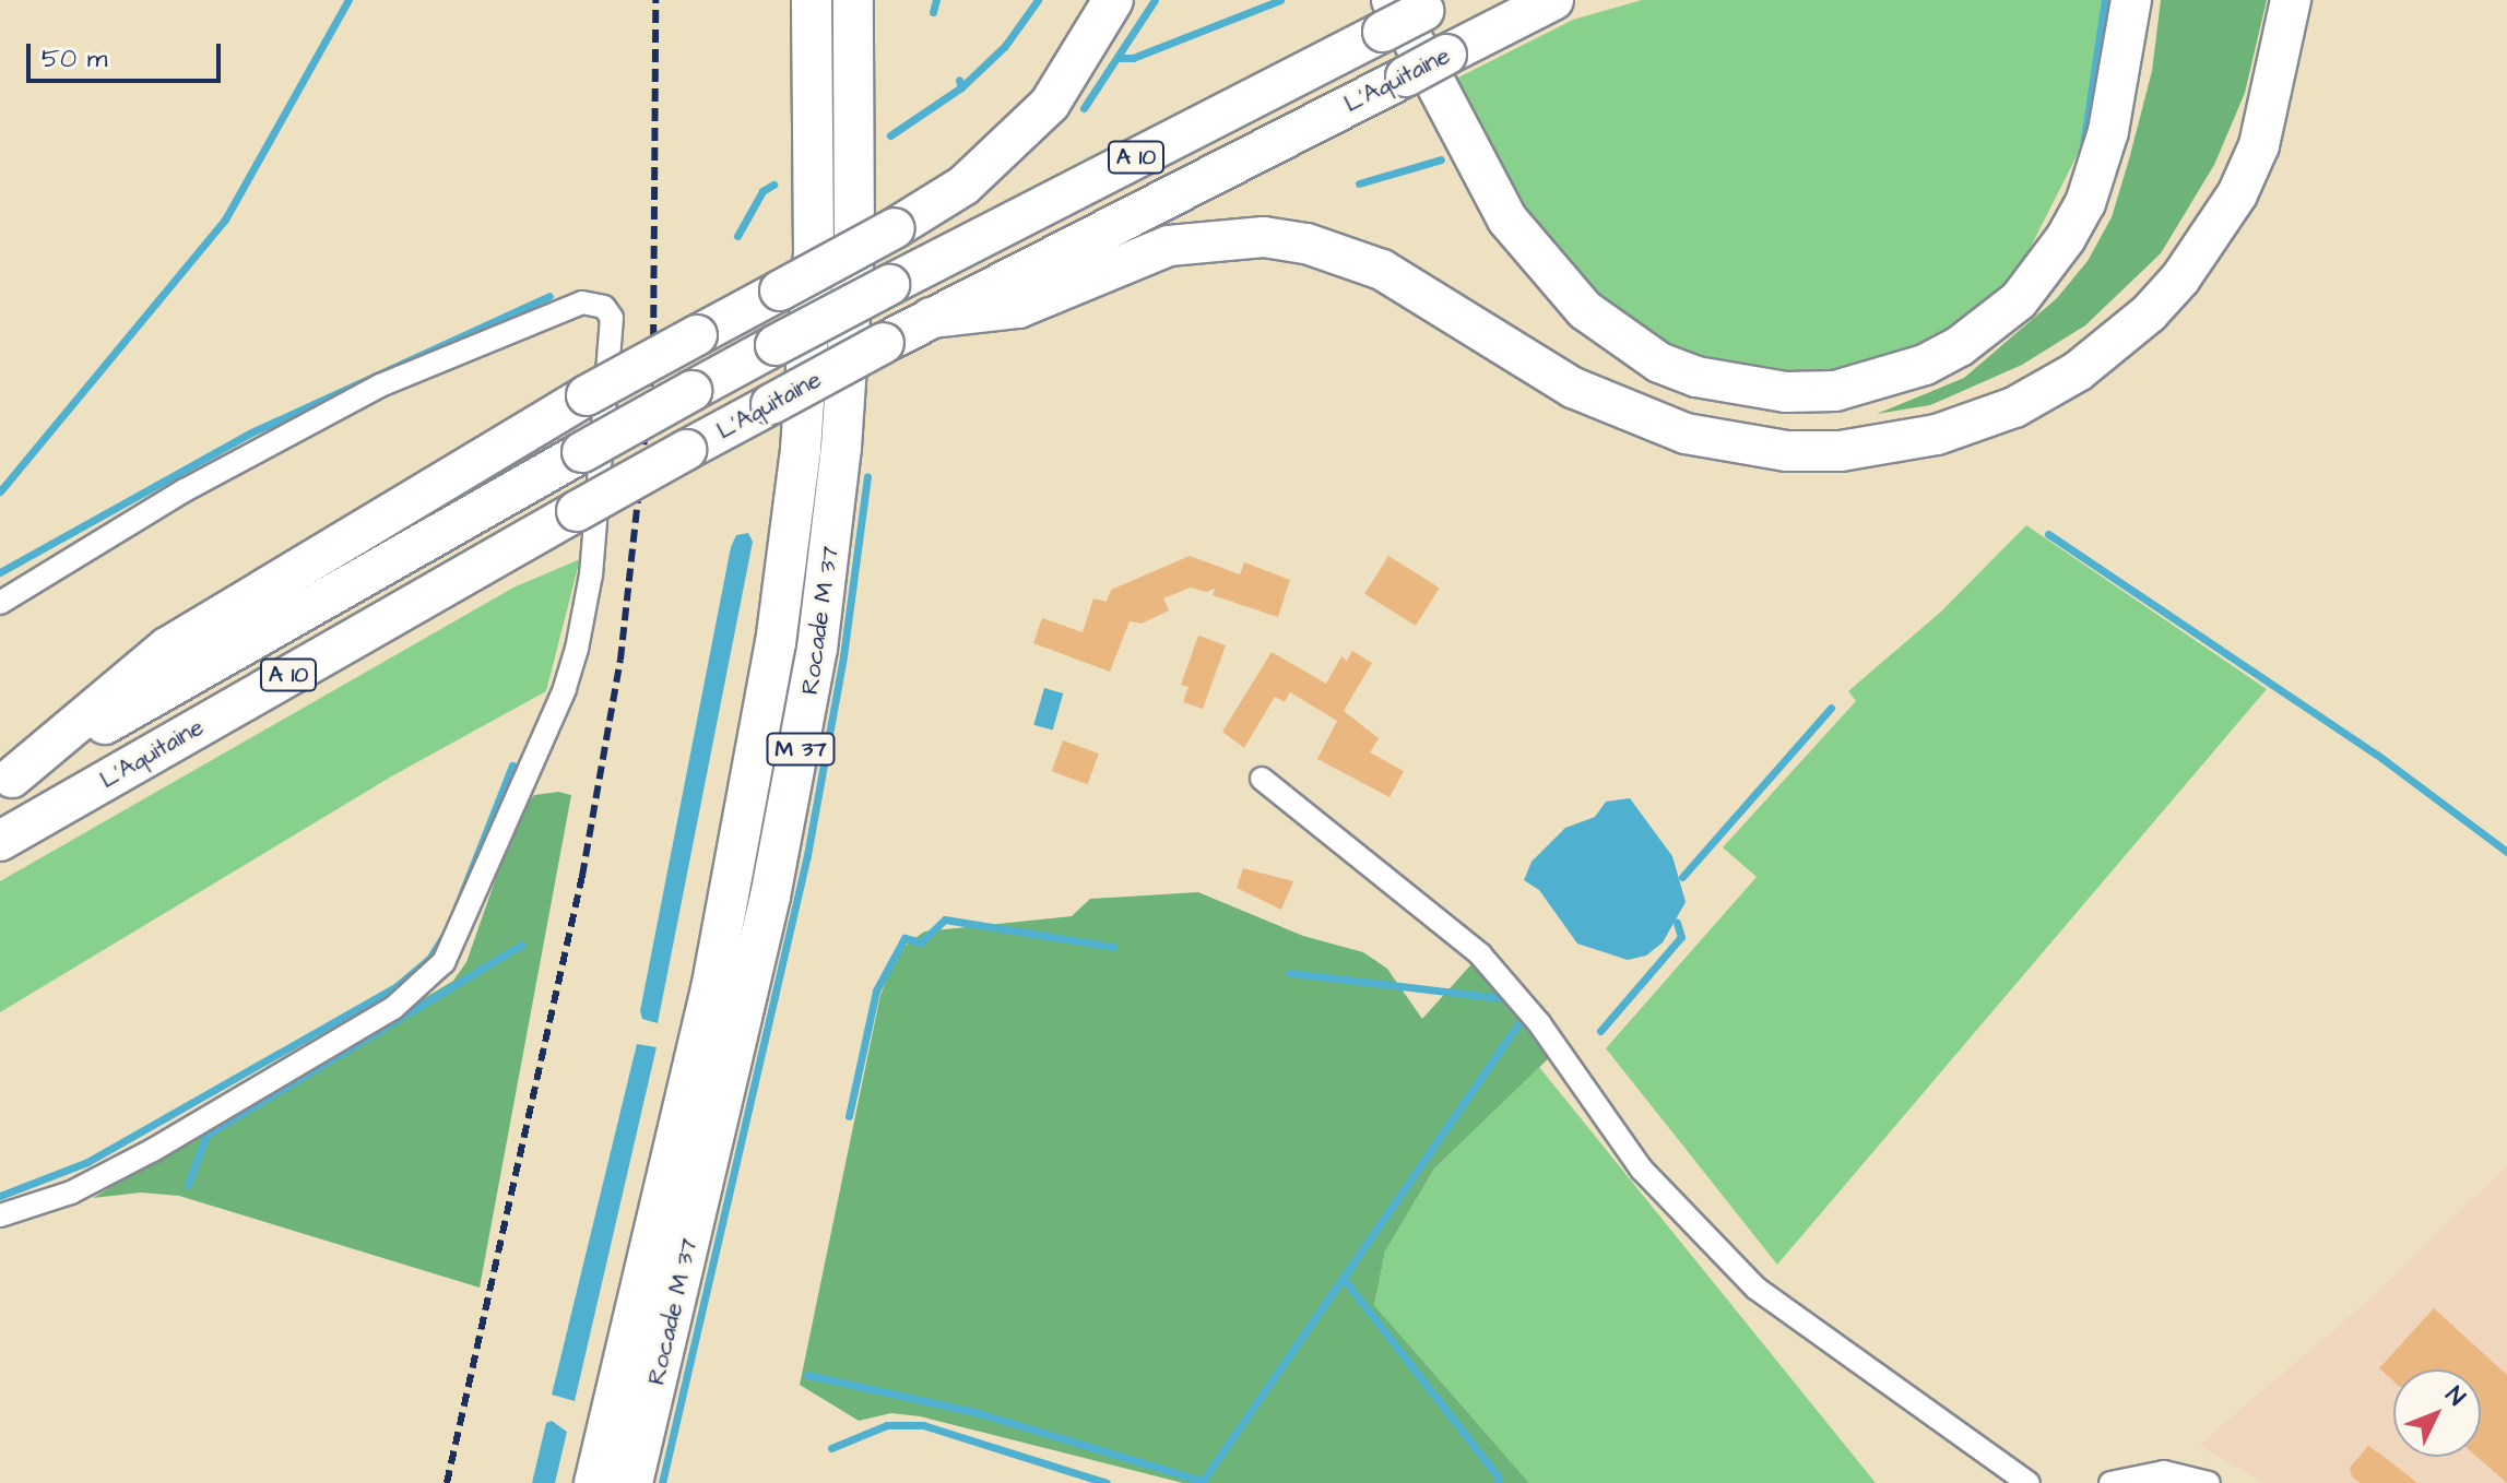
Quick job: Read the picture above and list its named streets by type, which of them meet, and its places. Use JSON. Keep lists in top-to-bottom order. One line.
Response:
{"streets":{"highway":["L'Aquitaine","A 10","Rocade M 37","M 37"]},"scale_bar":"50 m","north":"top right"}
